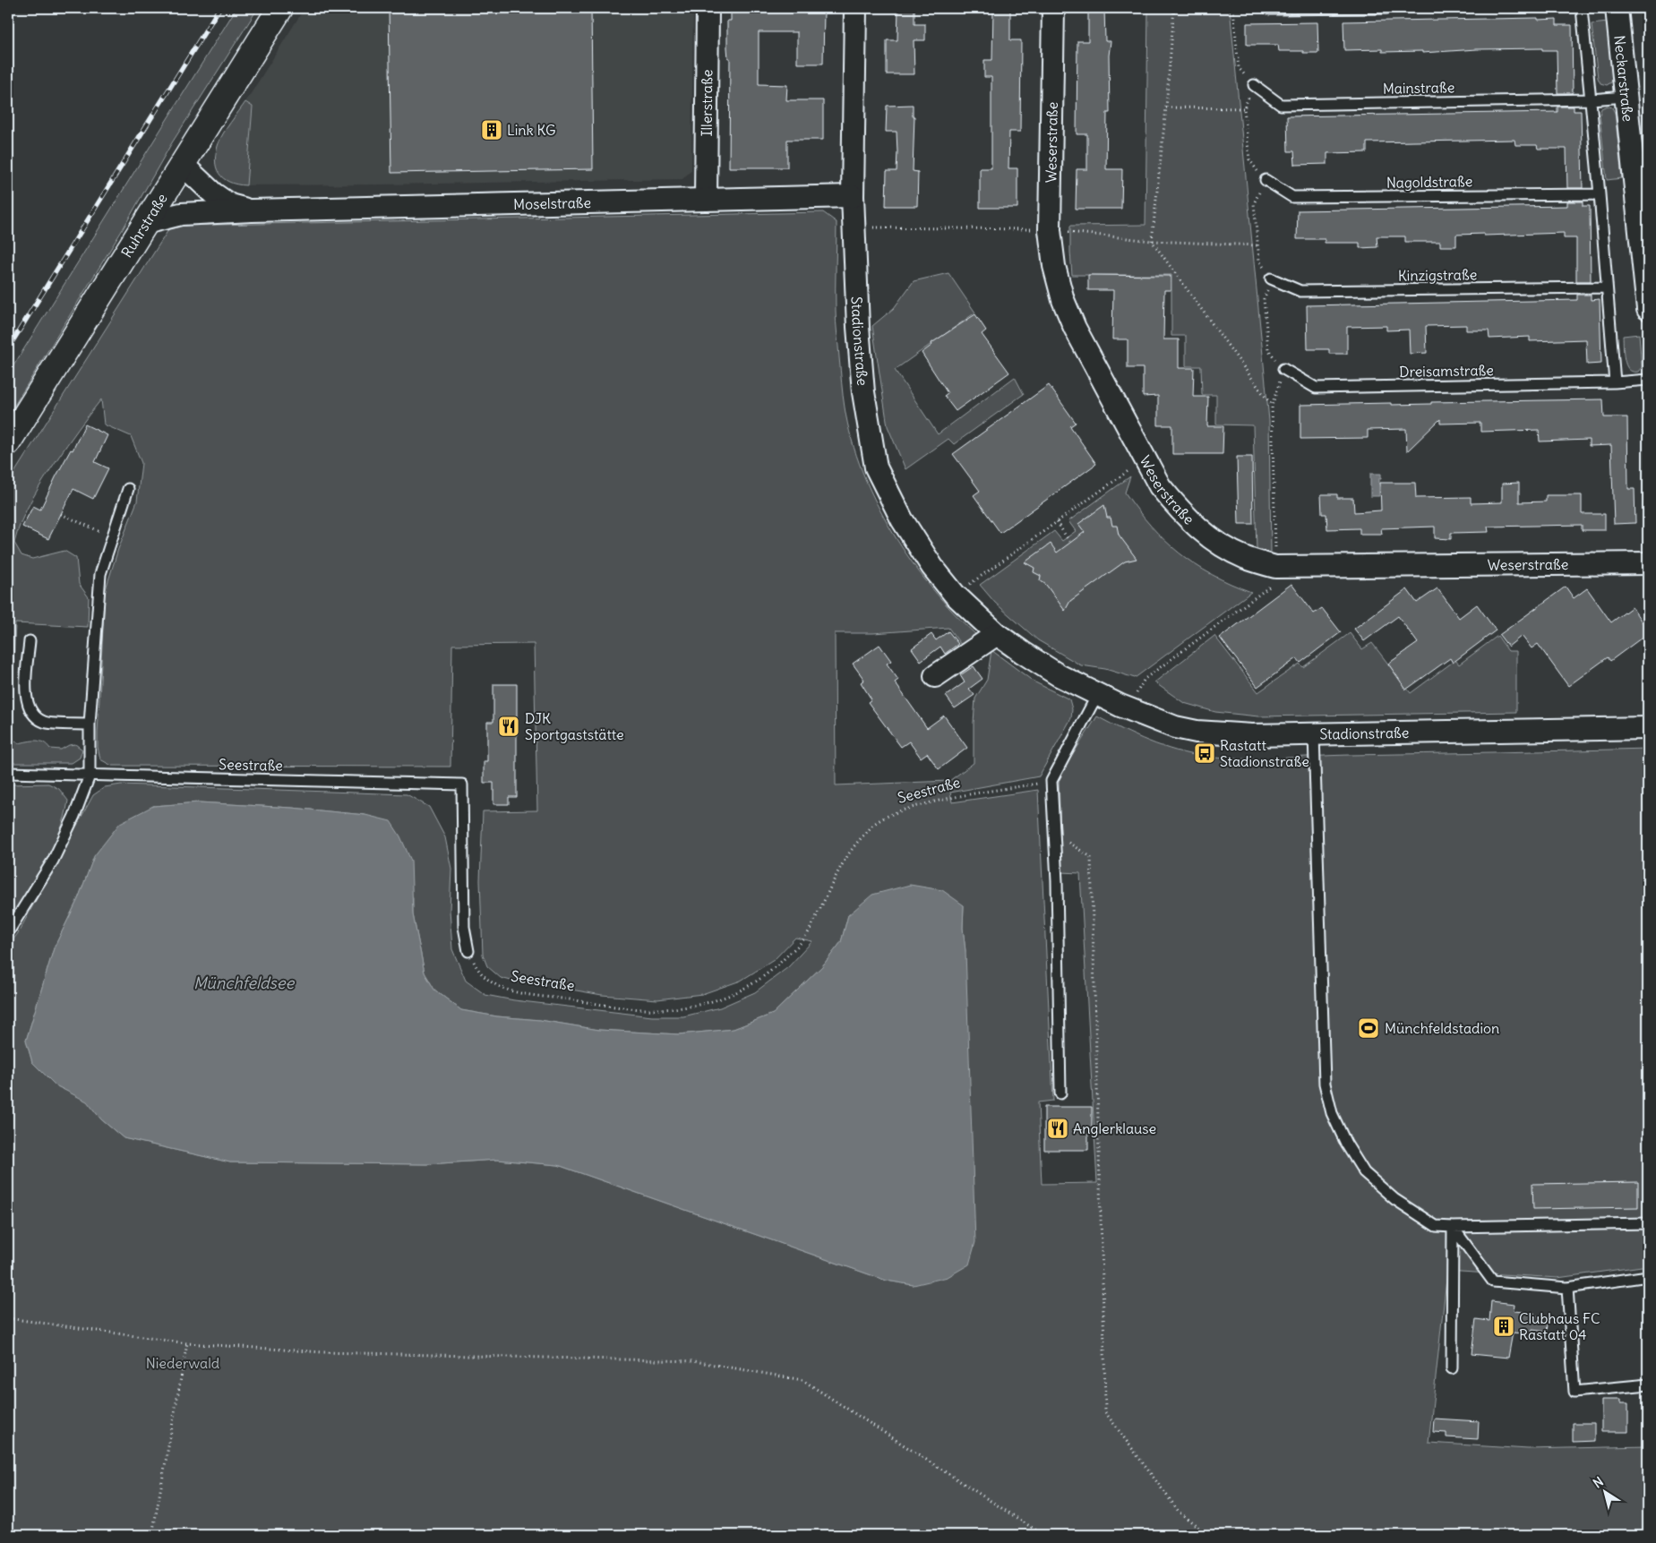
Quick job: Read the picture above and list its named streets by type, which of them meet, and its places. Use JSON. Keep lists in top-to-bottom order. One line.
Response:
{"streets":{"street":["Neckarstraße","Illerstraße","Weserstraße","Moselstraße","Ruhrstraße","Stadionstraße"],"lane":["Mainstraße","Nagoldstraße","Kinzigstraße","Dreisamstraße","Seestraße"]},"crossings":[["Neckarstraße","Mainstraße"],["Illerstraße","Moselstraße"],["Moselstraße","Ruhrstraße"],["Moselstraße","Stadionstraße"]],"water":["Münchfeldsee"],"parks":["Niederwald"],"places":{"building":["Link KG","Clubhaus FC Rastatt 04"],"restaurant":["DJK Sportgaststätte","Anglerklause"],"bus stop":["Rastatt Stadionstraße"],"sports":["Münchfeldstadion"]},"north":"top left"}
